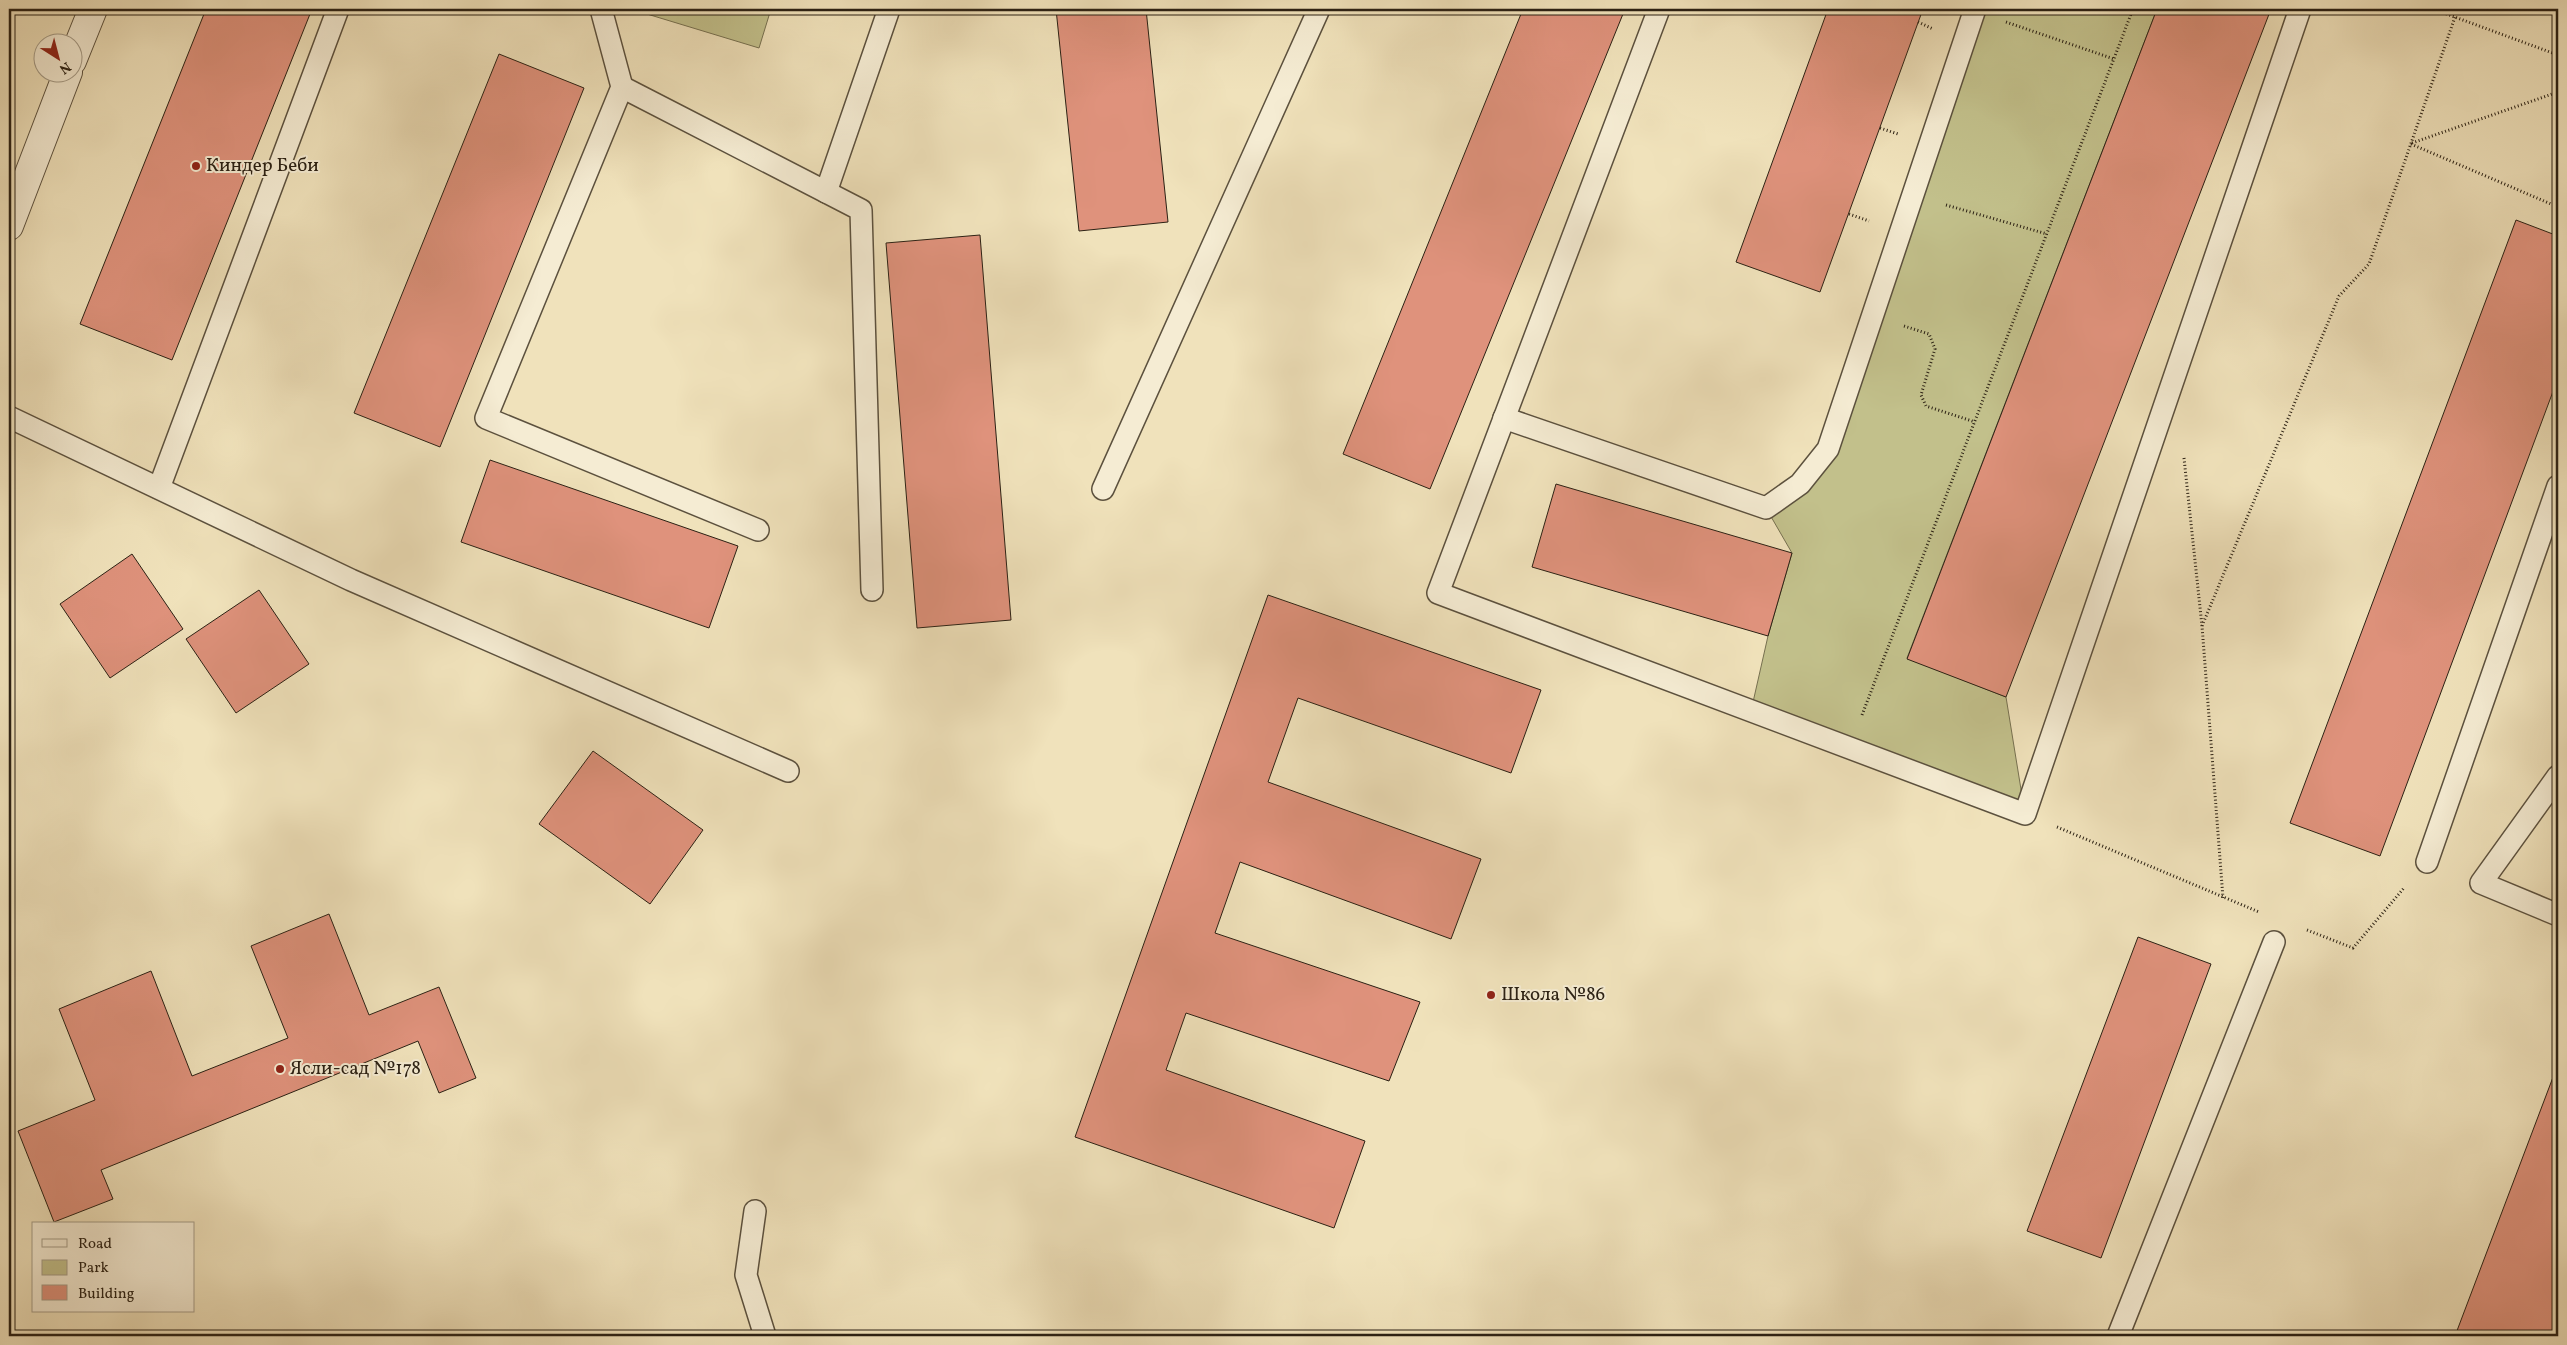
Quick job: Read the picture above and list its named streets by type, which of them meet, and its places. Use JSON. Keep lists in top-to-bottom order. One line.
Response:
{"places":["Киндер Беби","Школа №86","Ясли-сад №178"],"legend":["Road","Park","Building"],"north":"bottom right"}
